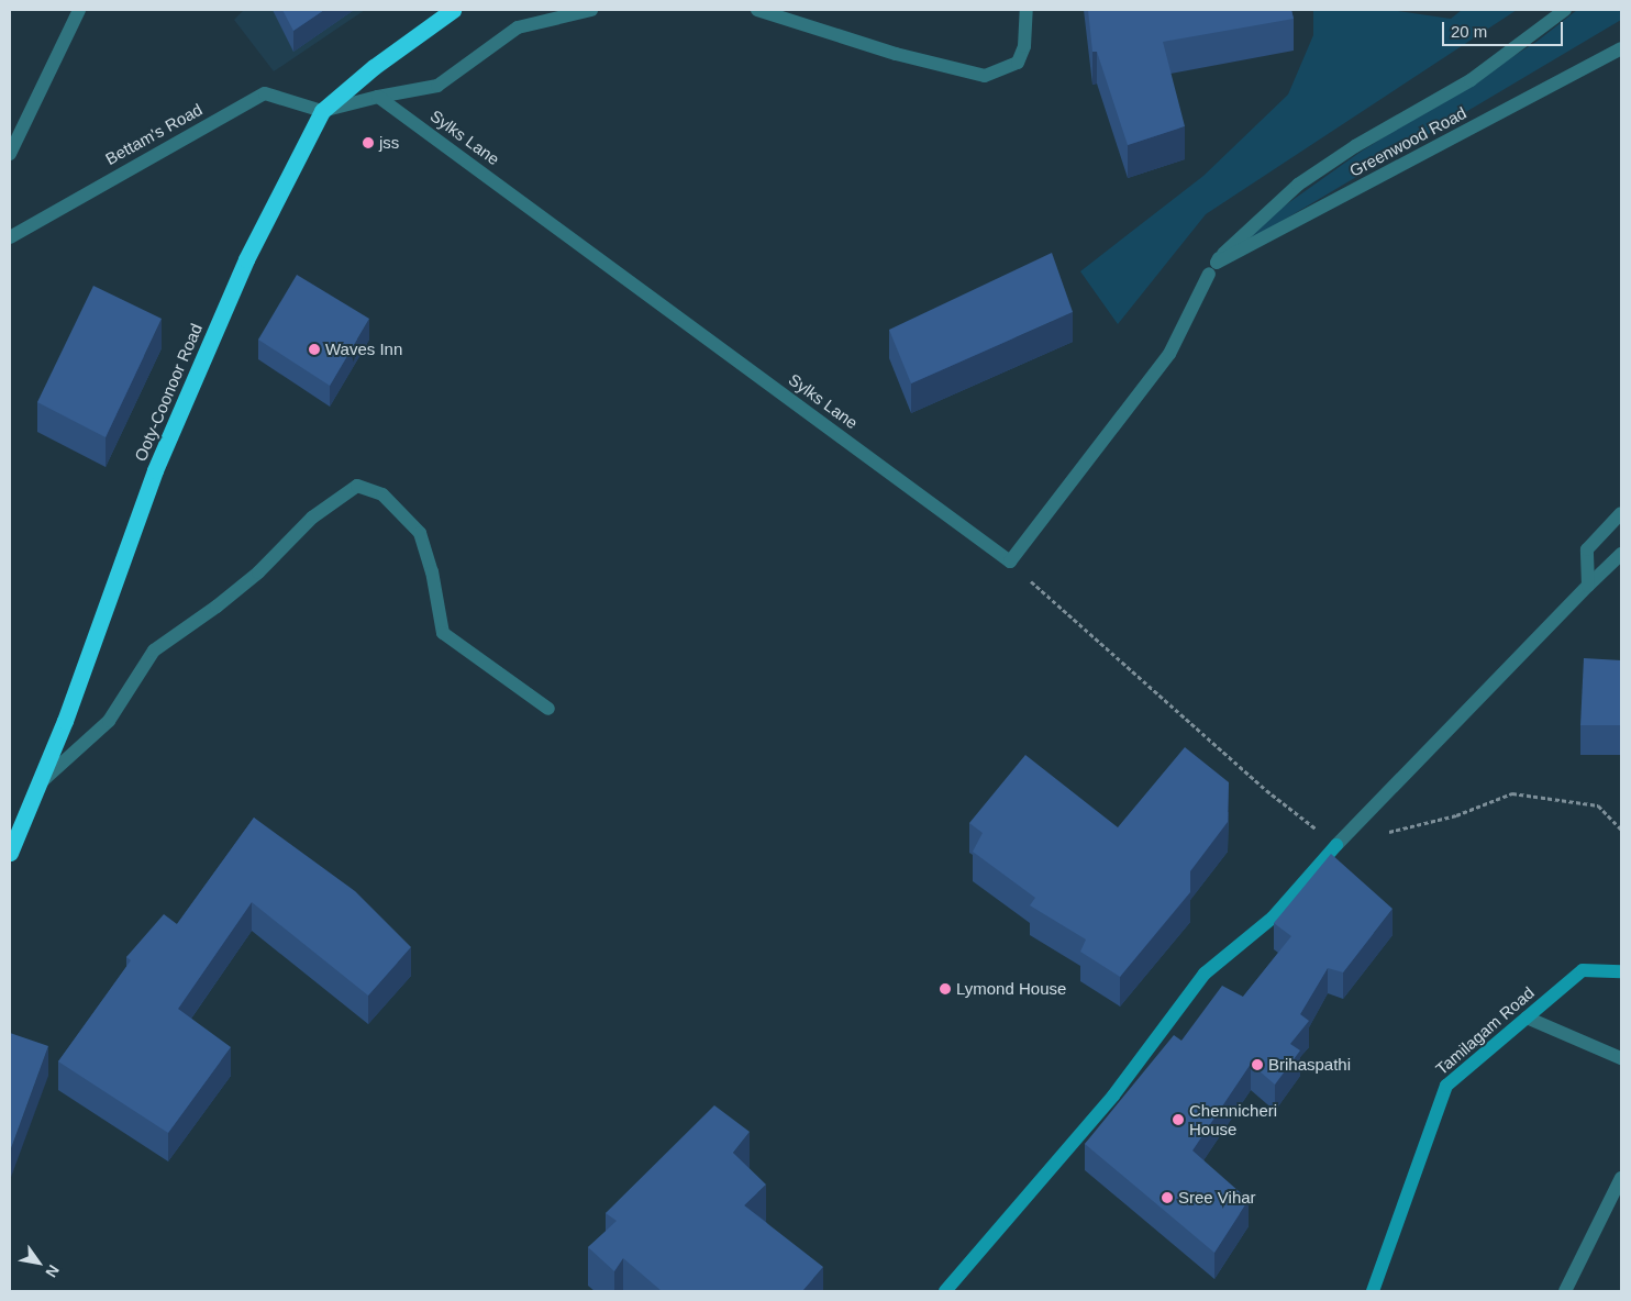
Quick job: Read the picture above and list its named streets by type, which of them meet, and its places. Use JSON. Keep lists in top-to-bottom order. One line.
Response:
{"streets":{"highway":["Ooty-Coonoor Road"],"street":["Bettam's Road","Sylks Lane","Greenwood Road","Tamilagam Road"]},"crossings":[["Bettam's Road","Ooty-Coonoor Road"]],"places":["jss","Waves Inn","Lymond House","Brihaspathi","Chennicheri House","Sree Vihar"],"scale_bar":"20 m","north":"bottom right"}
